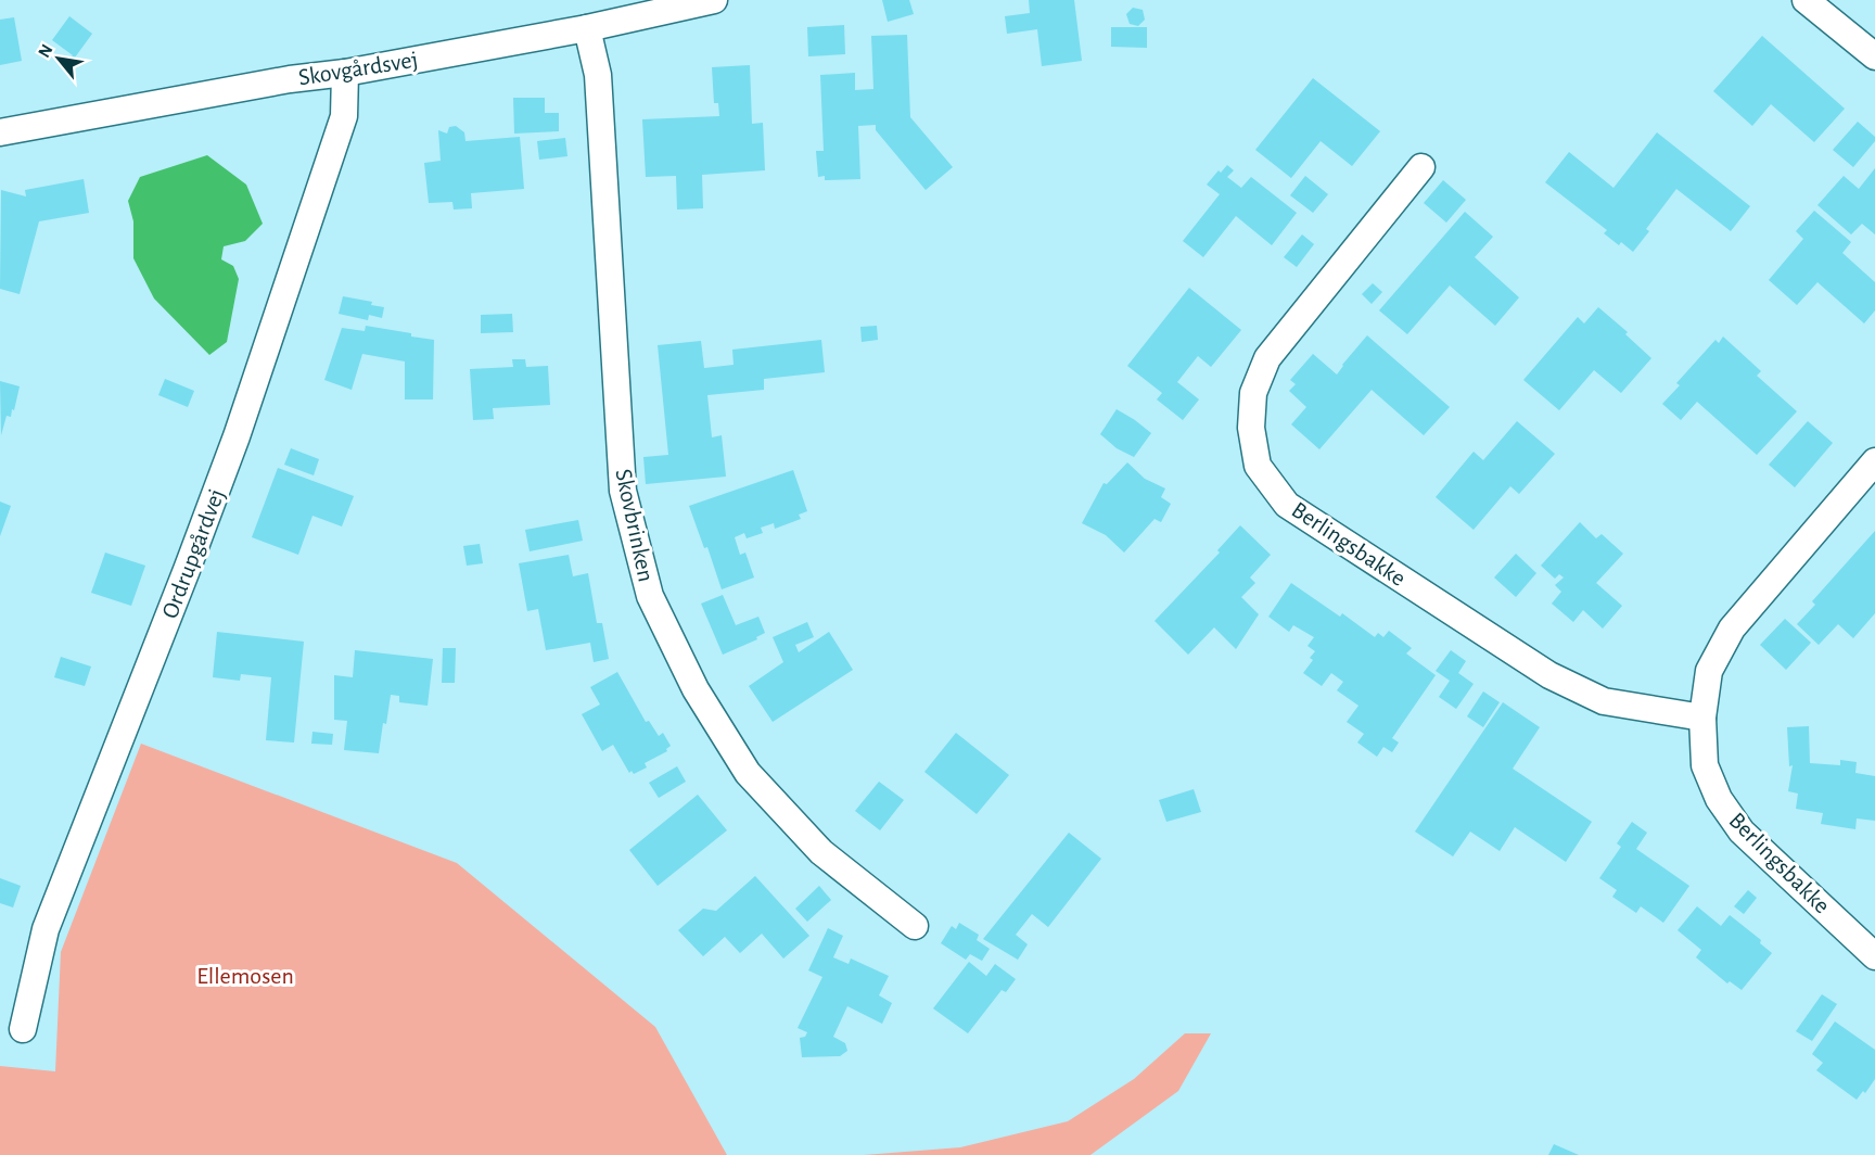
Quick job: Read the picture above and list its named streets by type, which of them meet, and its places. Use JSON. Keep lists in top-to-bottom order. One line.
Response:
{"streets":{"street":["Skovgårdsvej","Skovbrinken","Berlingsbakke","Ordrupgårdvej"]},"crossings":[["Skovgårdsvej","Skovbrinken"],["Skovgårdsvej","Ordrupgårdvej"]],"parks":["Ellemosen"],"north":"top left"}
